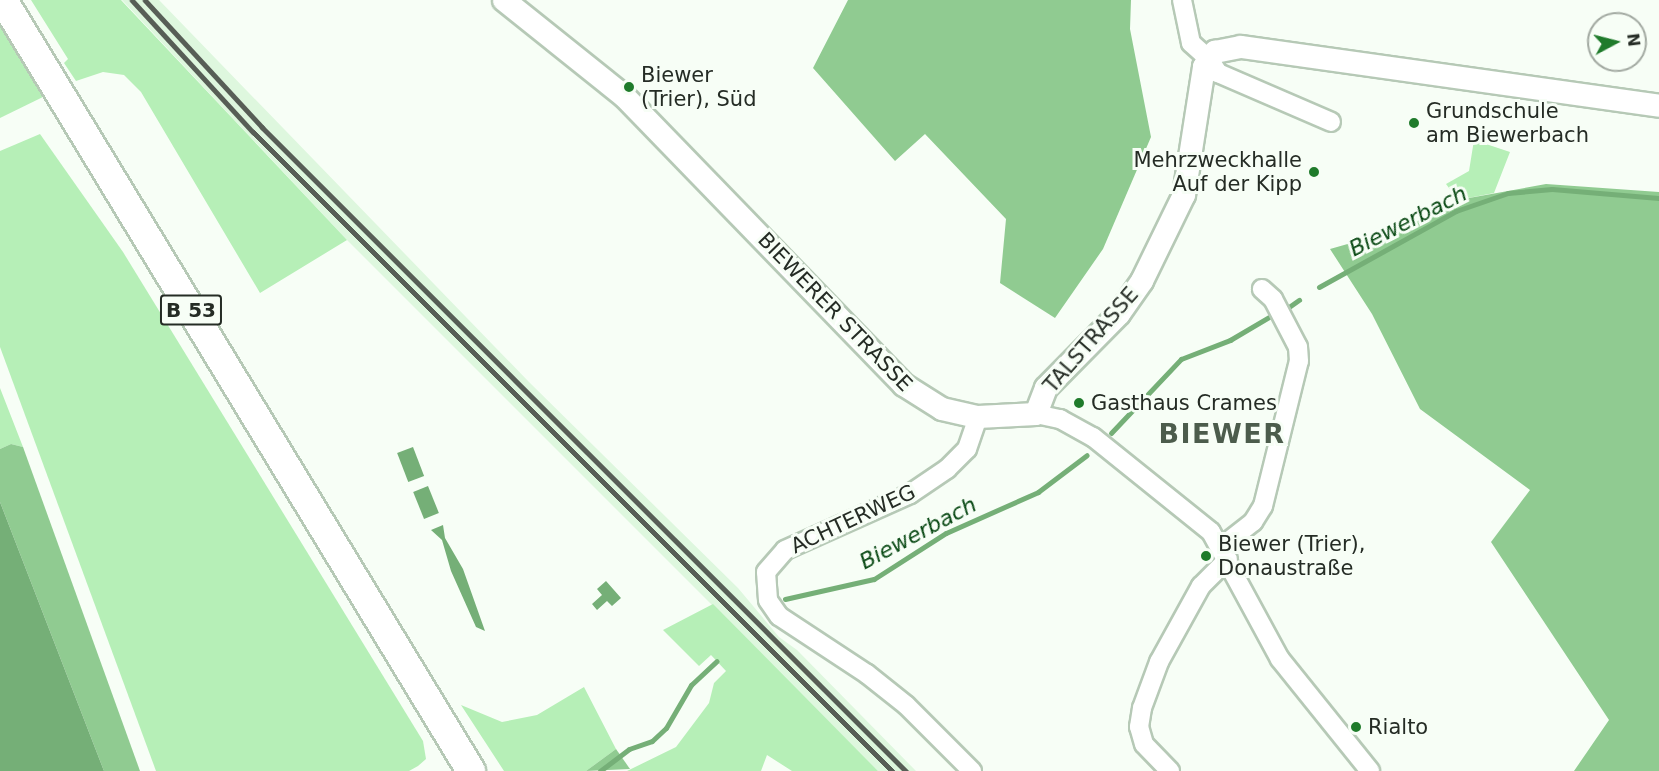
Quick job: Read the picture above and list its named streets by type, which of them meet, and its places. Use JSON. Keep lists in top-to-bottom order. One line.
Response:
{"streets":{"main road":["B 53"],"street":["BIEWERER STRASSE","TALSTRASSE","ACHTERWEG"]},"crossings":[["BIEWERER STRASSE","TALSTRASSE"],["BIEWERER STRASSE","ACHTERWEG"]],"districts":["BIEWER"],"water":["Biewerbach"],"places":["Biewer (Trier), Süd","Grundschule am Biewerbach","Mehrzweckhalle Auf der Kipp","Gasthaus Crames","Biewer (Trier), Donaustraße","Rialto"],"north":"right"}
